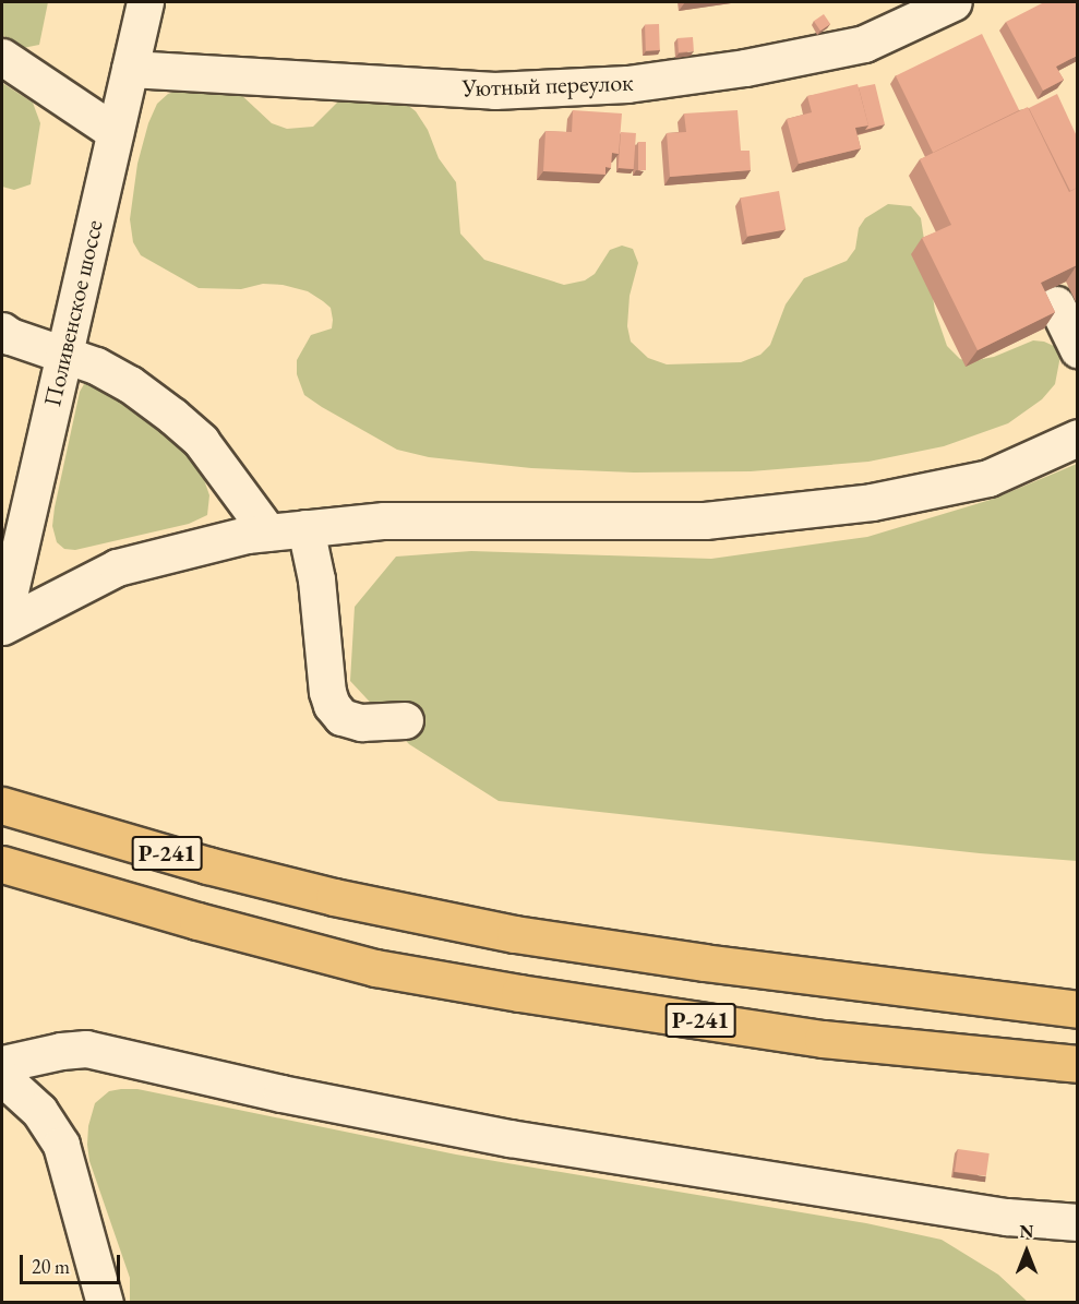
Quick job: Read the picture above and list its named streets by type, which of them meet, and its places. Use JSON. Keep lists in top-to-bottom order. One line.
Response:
{"streets":{"highway":["Р-241"],"street":["Уютный переулок","Поливенское шоссе"]},"crossings":[["Уютный переулок","Поливенское шоссе"]],"scale_bar":"20 m","north":"top"}
